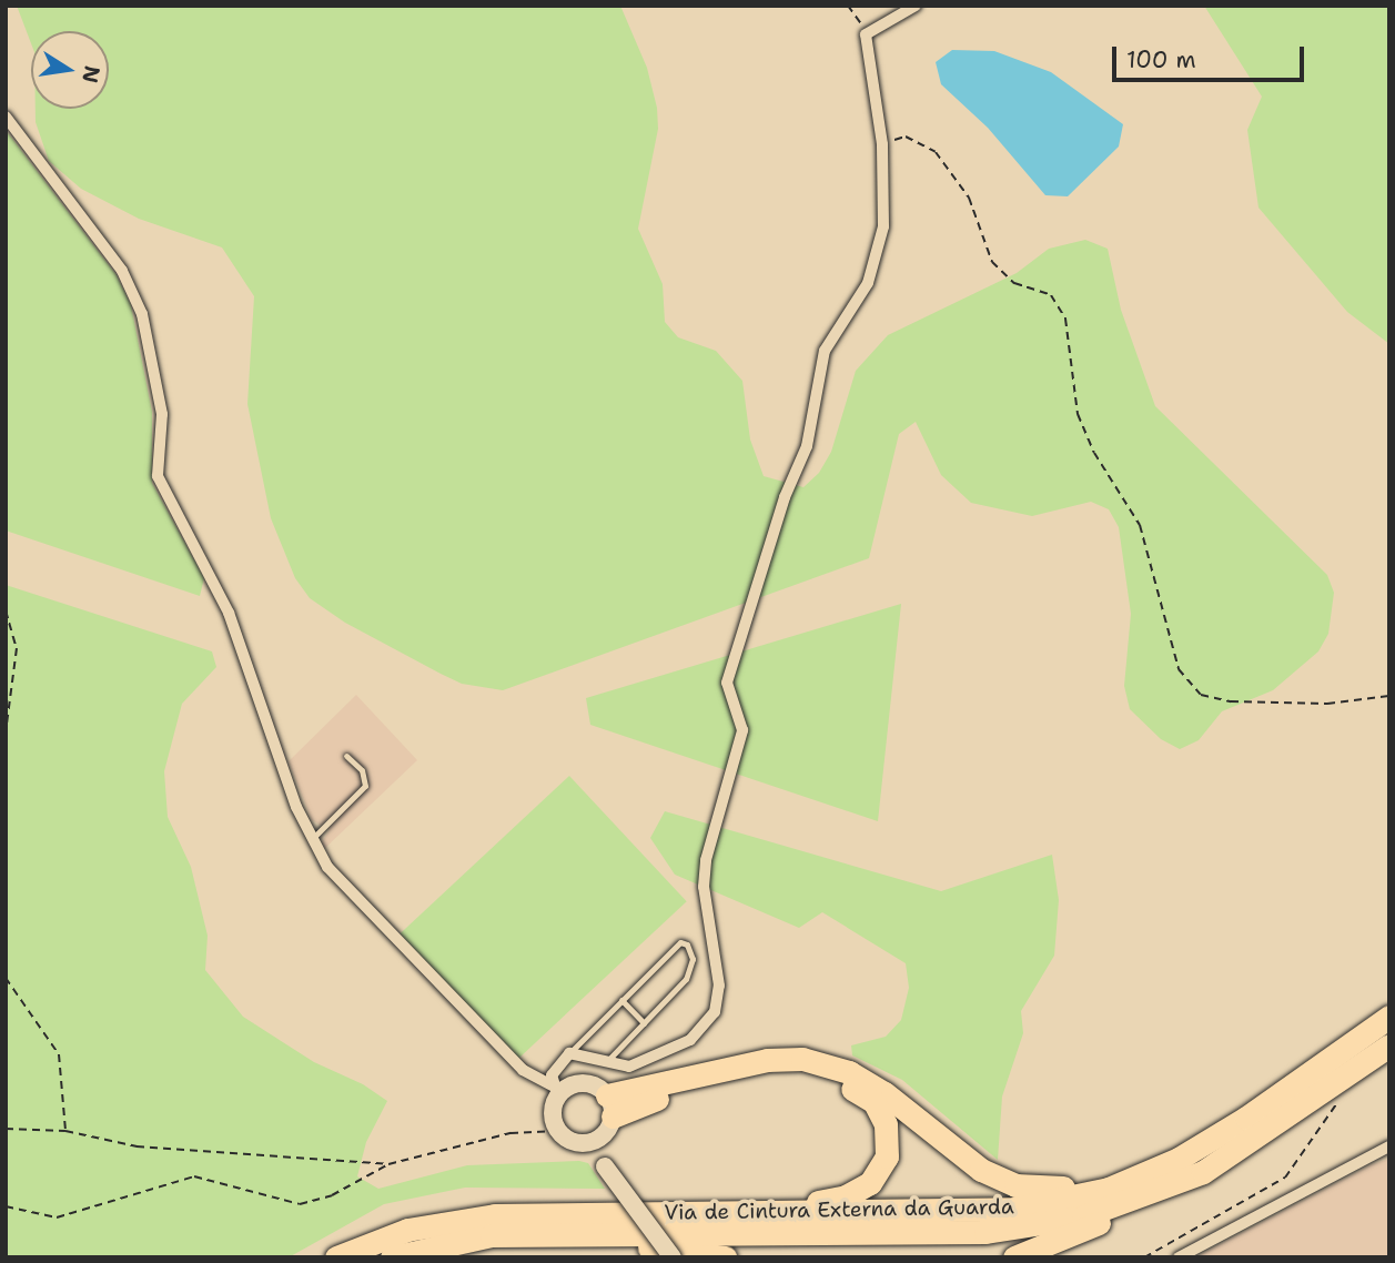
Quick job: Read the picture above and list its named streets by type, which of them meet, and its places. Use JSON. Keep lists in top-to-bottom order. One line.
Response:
{"streets":{"highway":["Via de Cintura Externa da Guarda"]},"scale_bar":"100 m","north":"right"}
